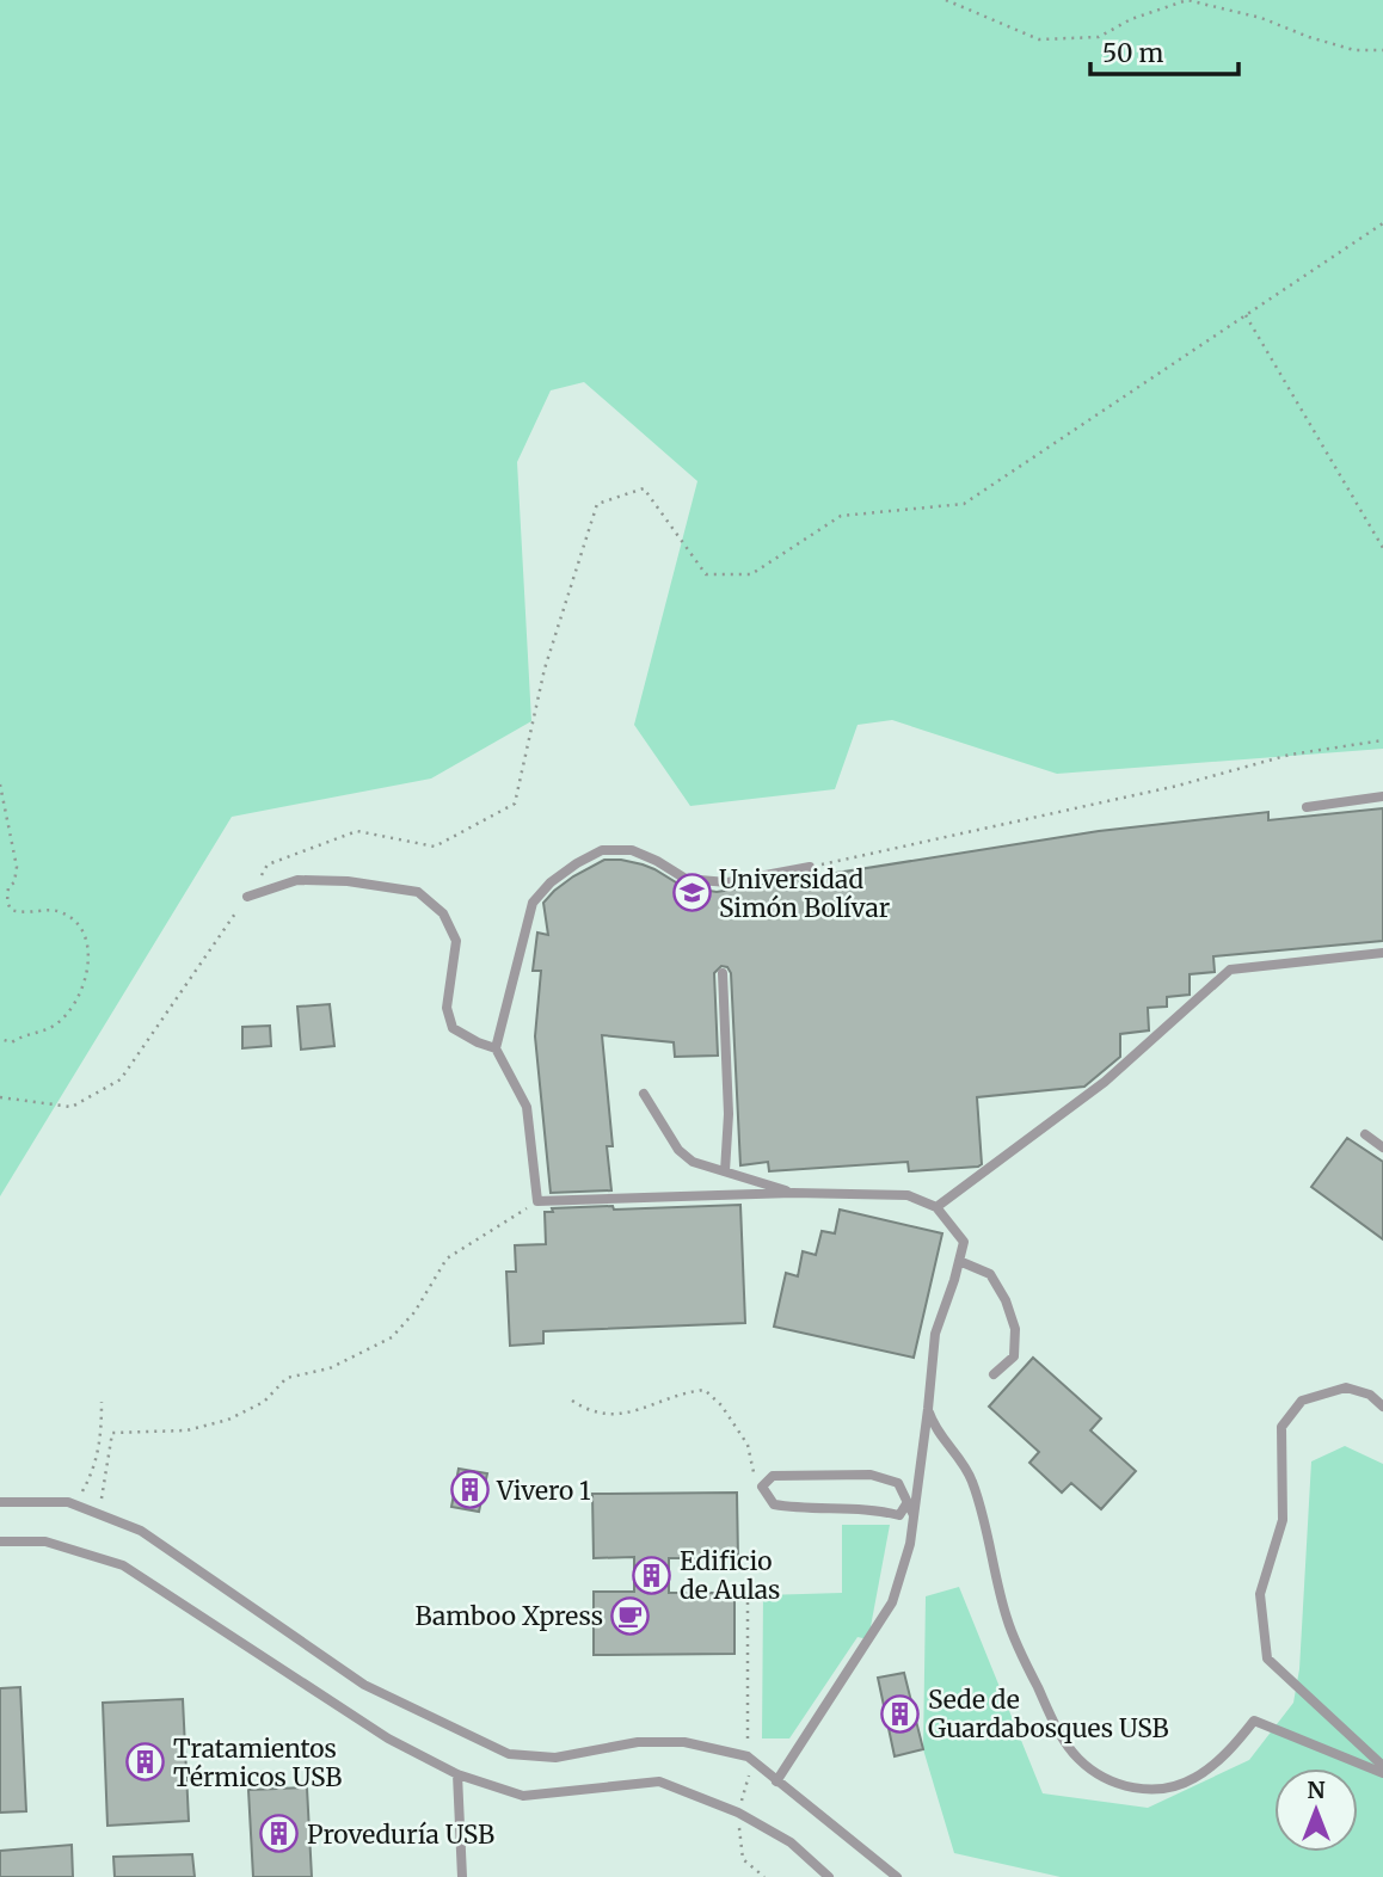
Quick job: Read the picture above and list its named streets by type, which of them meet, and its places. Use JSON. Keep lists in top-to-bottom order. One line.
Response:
{"places":{"school or university":["Universidad Simón Bolívar"],"building":["Vivero 1","Edificio de Aulas","Sede de Guardabosques USB","Tratamientos Térmicos USB","Proveduría USB"],"cafe":["Bamboo Xpress"]},"scale_bar":"50 m","north":"top"}
